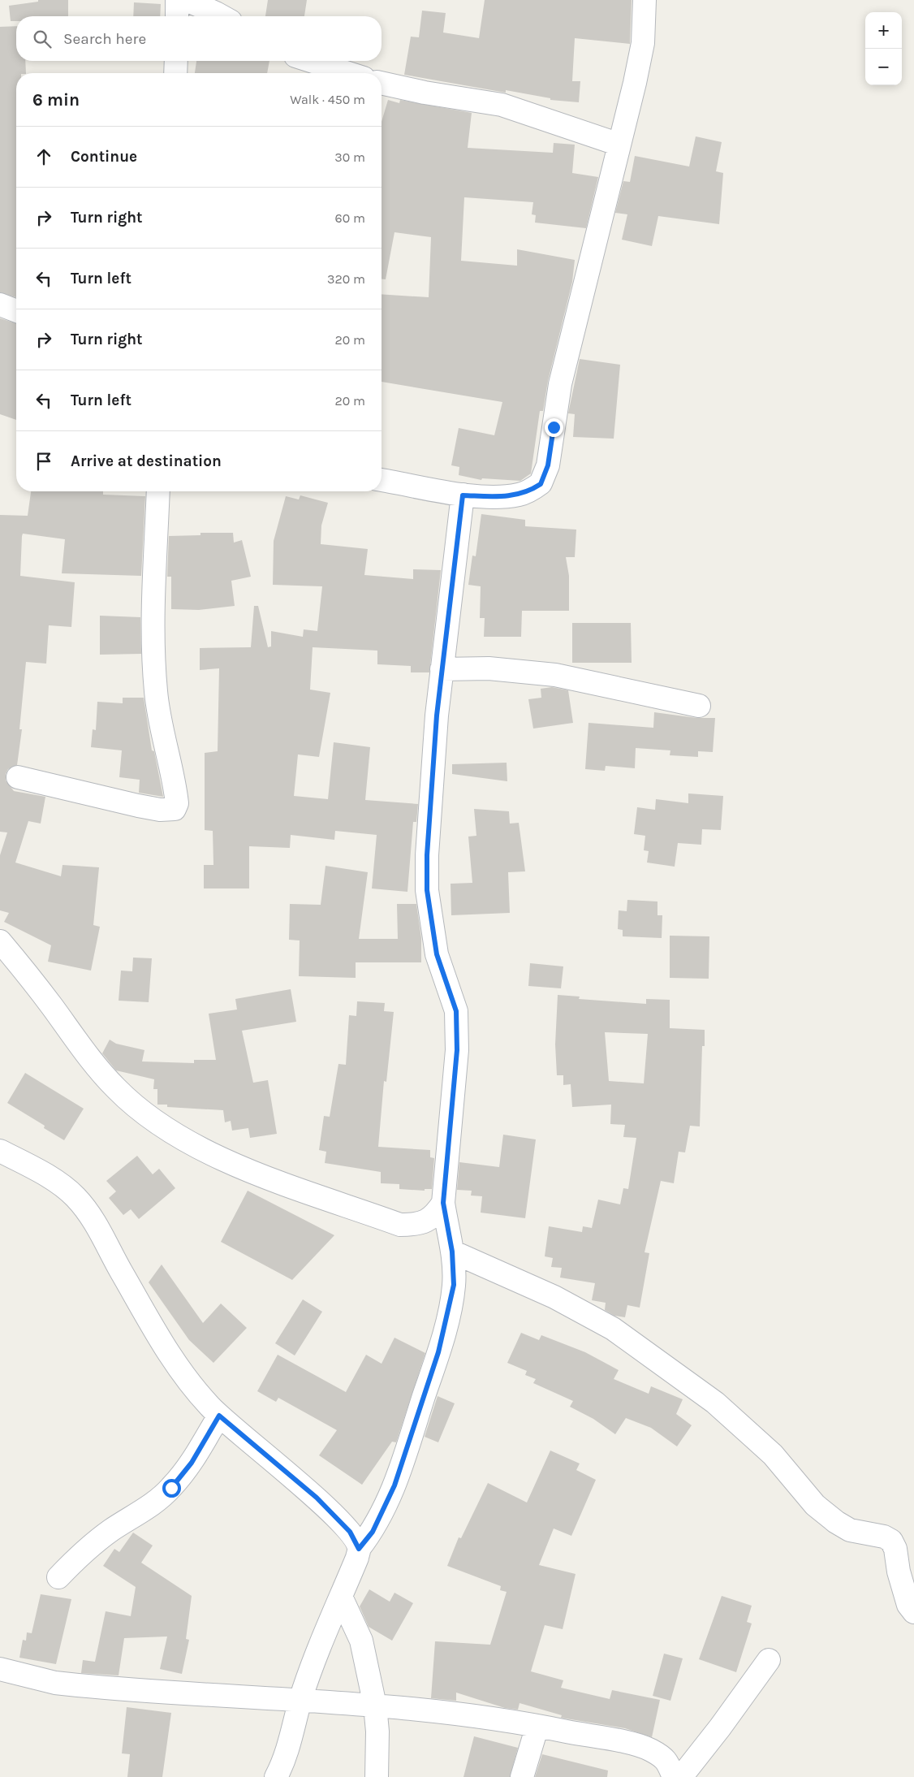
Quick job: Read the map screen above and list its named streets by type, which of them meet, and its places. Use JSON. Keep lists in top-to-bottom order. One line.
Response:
{"page":{"map_buttons":["+","−"],"search":"Search here","heading":["6 min","Walk · 450 m"],"list":[["Continue","30 m"],["Turn right","60 m"],["Turn left","320 m"],["Turn right","20 m"],["Turn left","20 m"],"Arrive at destination"]}}
